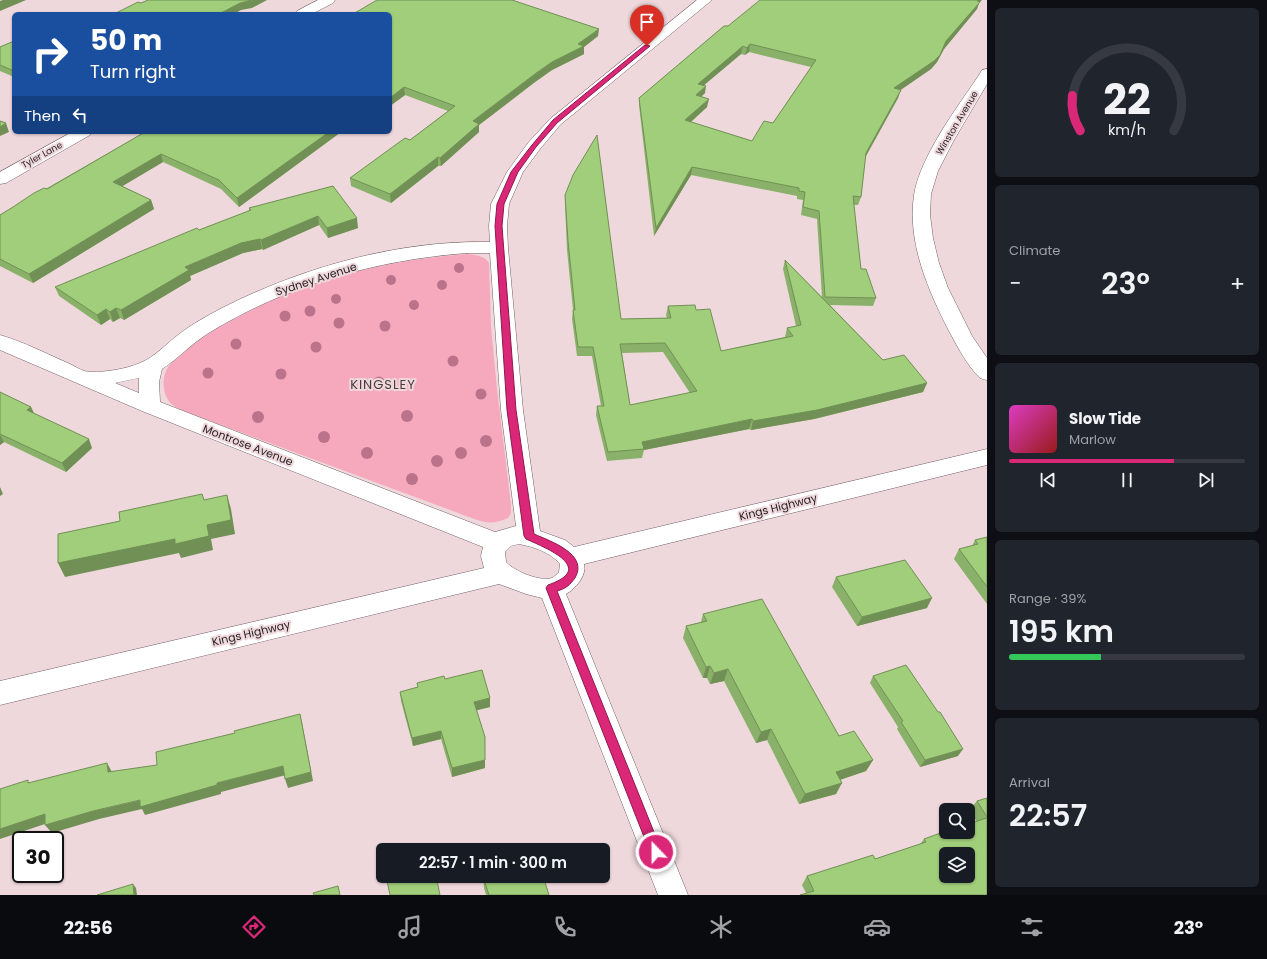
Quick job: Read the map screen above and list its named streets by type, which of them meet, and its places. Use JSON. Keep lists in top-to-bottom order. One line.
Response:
{"streets":{"street":["Winston Avenue","Tyler Lane","Sydney Avenue","Montrose Avenue","Kings Highway"]},"crossings":[["Sydney Avenue","Montrose Avenue"],["Montrose Avenue","Kings Highway"]],"districts":["KINGSLEY"],"page":{"turn":["50 m","Turn right"],"then":"Then","tile":["Climate",["Range · 39%","195 km"],["Arrival","22:57"]],"heat":["−","23°","+"],"song":["Slow Tide","Marlow"],"limit":"30","trip":"22:57 · 1 min · 300 m","tabs":["22:56","23°"],"gauge":["22","km/h"]}}
